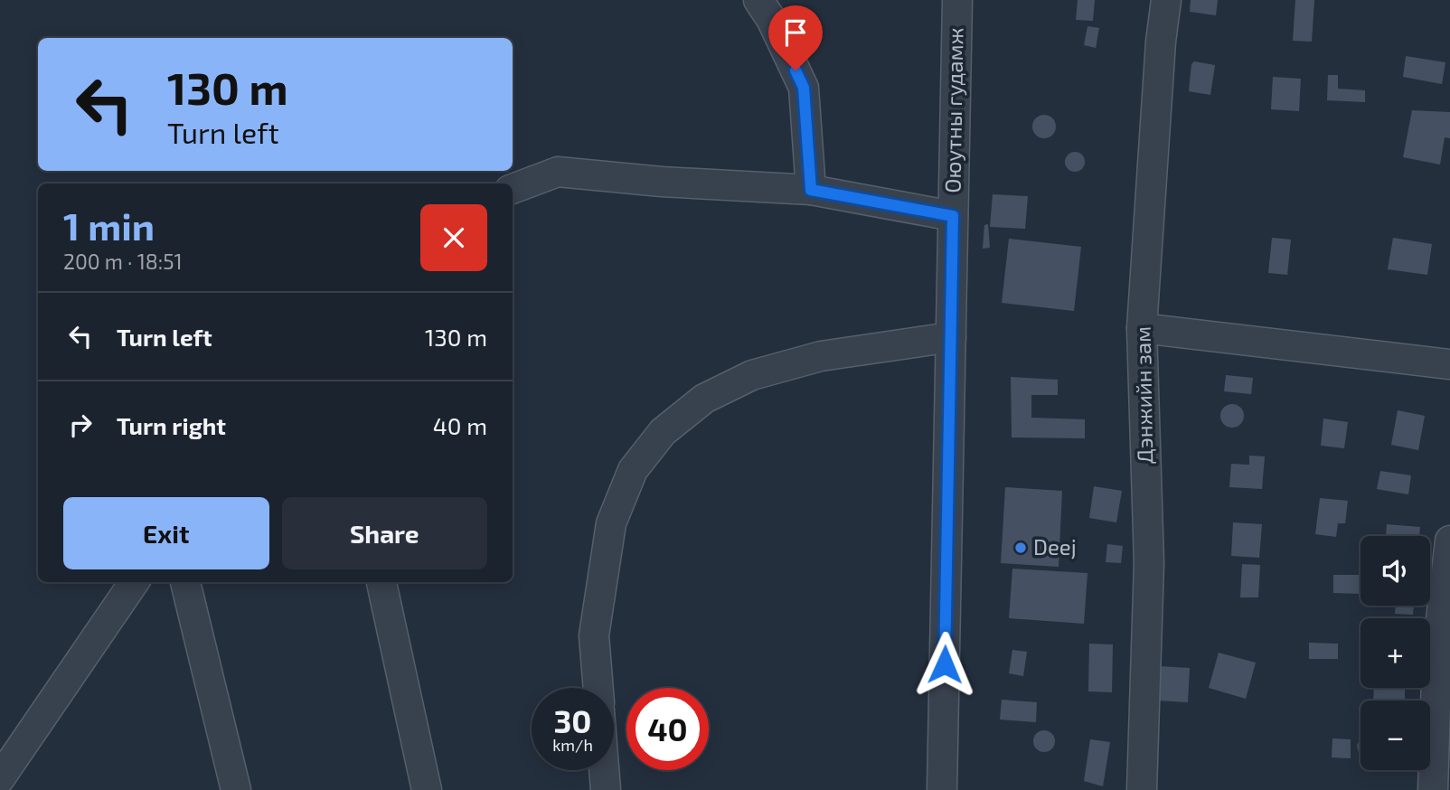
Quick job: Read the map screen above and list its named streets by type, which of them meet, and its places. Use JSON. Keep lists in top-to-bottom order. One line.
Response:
{"streets":{"street":["Оюутны гудамж","Дэнжийн зам"]},"places":["Deej"],"page":{"turn":["130 m","Turn left"],"heading":["1 min","200 m · 18:51"],"list":[{"name":"Turn left","value":"130 m"},{"name":"Turn right","value":"40 m"}],"buttons":["Exit","Share"],"map_buttons":["+","−"],"speed":"30 km/h","limit":"40"}}
